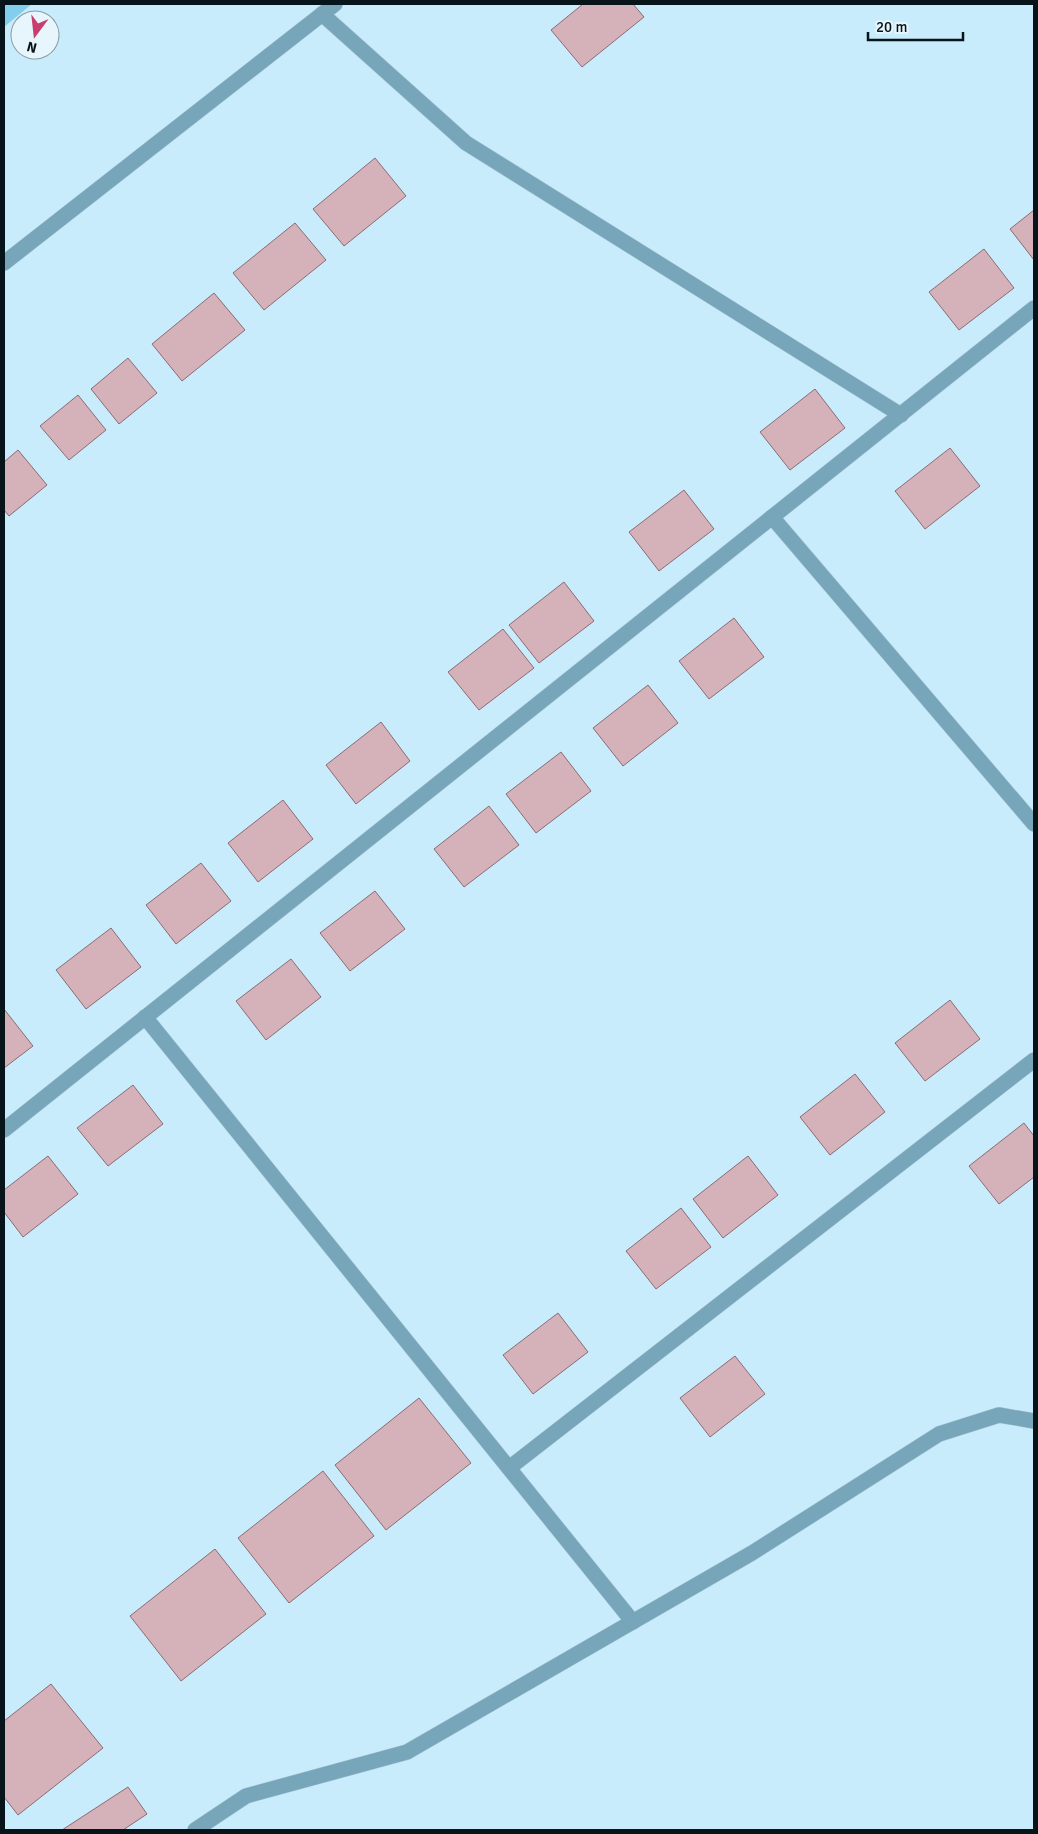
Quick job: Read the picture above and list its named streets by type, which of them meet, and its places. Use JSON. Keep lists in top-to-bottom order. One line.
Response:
{"scale_bar":"20 m","north":"bottom"}
